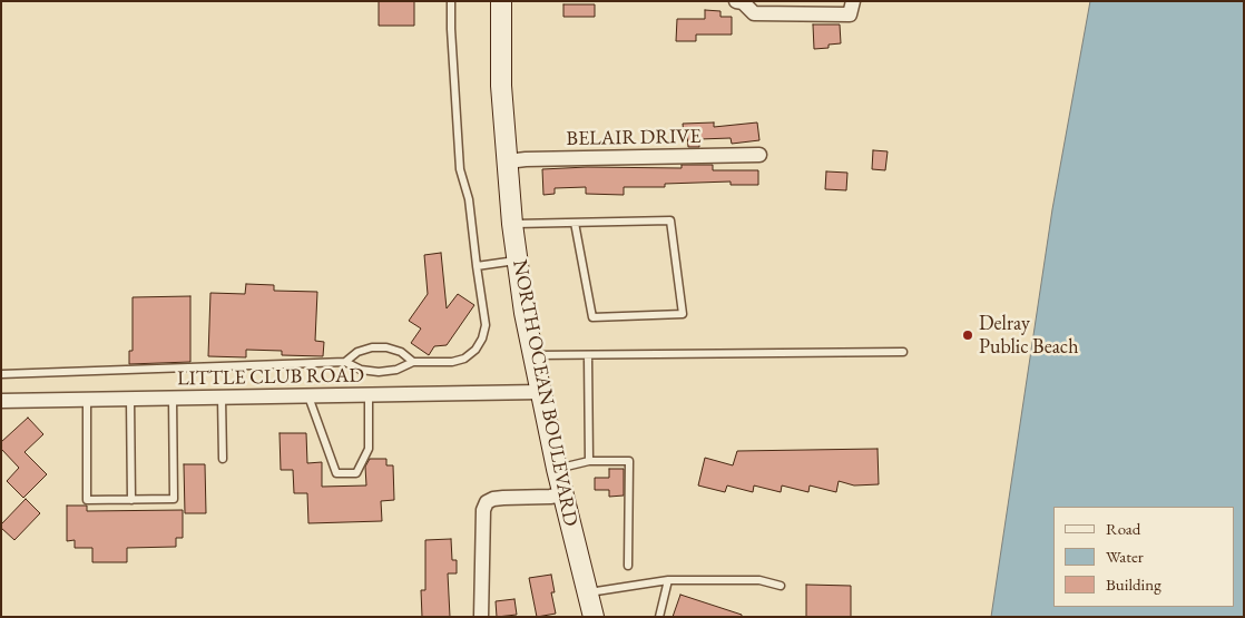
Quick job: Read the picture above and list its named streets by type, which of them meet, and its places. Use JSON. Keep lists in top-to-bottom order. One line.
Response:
{"streets":{"main road":["NORTH OCEAN BOULEVARD"],"street":["BELAIR DRIVE","LITTLE CLUB ROAD"]},"crossings":[["BELAIR DRIVE","NORTH OCEAN BOULEVARD"],["LITTLE CLUB ROAD","NORTH OCEAN BOULEVARD"]],"places":["Delray Public Beach"],"legend":["Road","Water","Building"]}
